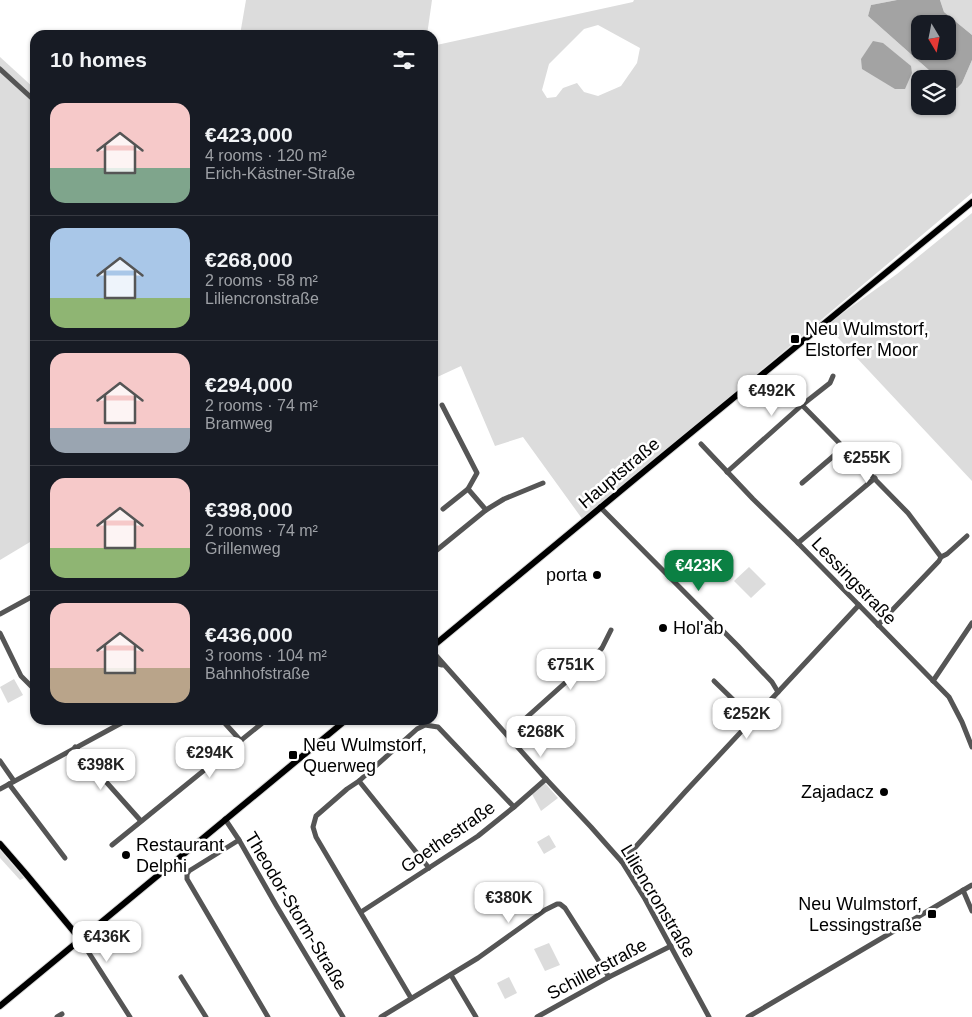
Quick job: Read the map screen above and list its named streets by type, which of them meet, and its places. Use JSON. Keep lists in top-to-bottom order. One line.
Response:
{"streets":{"main road":["Hauptstraße"],"street":["Lessingstraße","Goethestraße","Liliencronstraße","Theodor-Storm-Straße","Schillerstraße"]},"crossings":[["Goethestraße","Liliencronstraße"],["Liliencronstraße","Schillerstraße"]],"places":{"transit":["Neu Wulmstorf, Elstorfer Moor","Neu Wulmstorf, Querweg","Neu Wulmstorf, Lessingstraße"],"other":["porta","Hol'ab","Zajadacz","Restaurant Delphi"]},"north":"bottom","page":{"heading":"10 homes","list":[{"name":"€423,000","note":"4 rooms · 120 m² · Erich-Kästner-Straße"},{"name":"€268,000","note":"2 rooms · 58 m² · Liliencronstraße"},{"name":"€294,000","note":"2 rooms · 74 m² · Bramweg"},{"name":"€398,000","note":"2 rooms · 74 m² · Grillenweg"},{"name":"€436,000","note":"3 rooms · 104 m² · Bahnhofstraße"}],"price":["€492K","€255K","€423K","€751K","€252K","€268K","€294K","€398K","€380K","€436K"]}}
